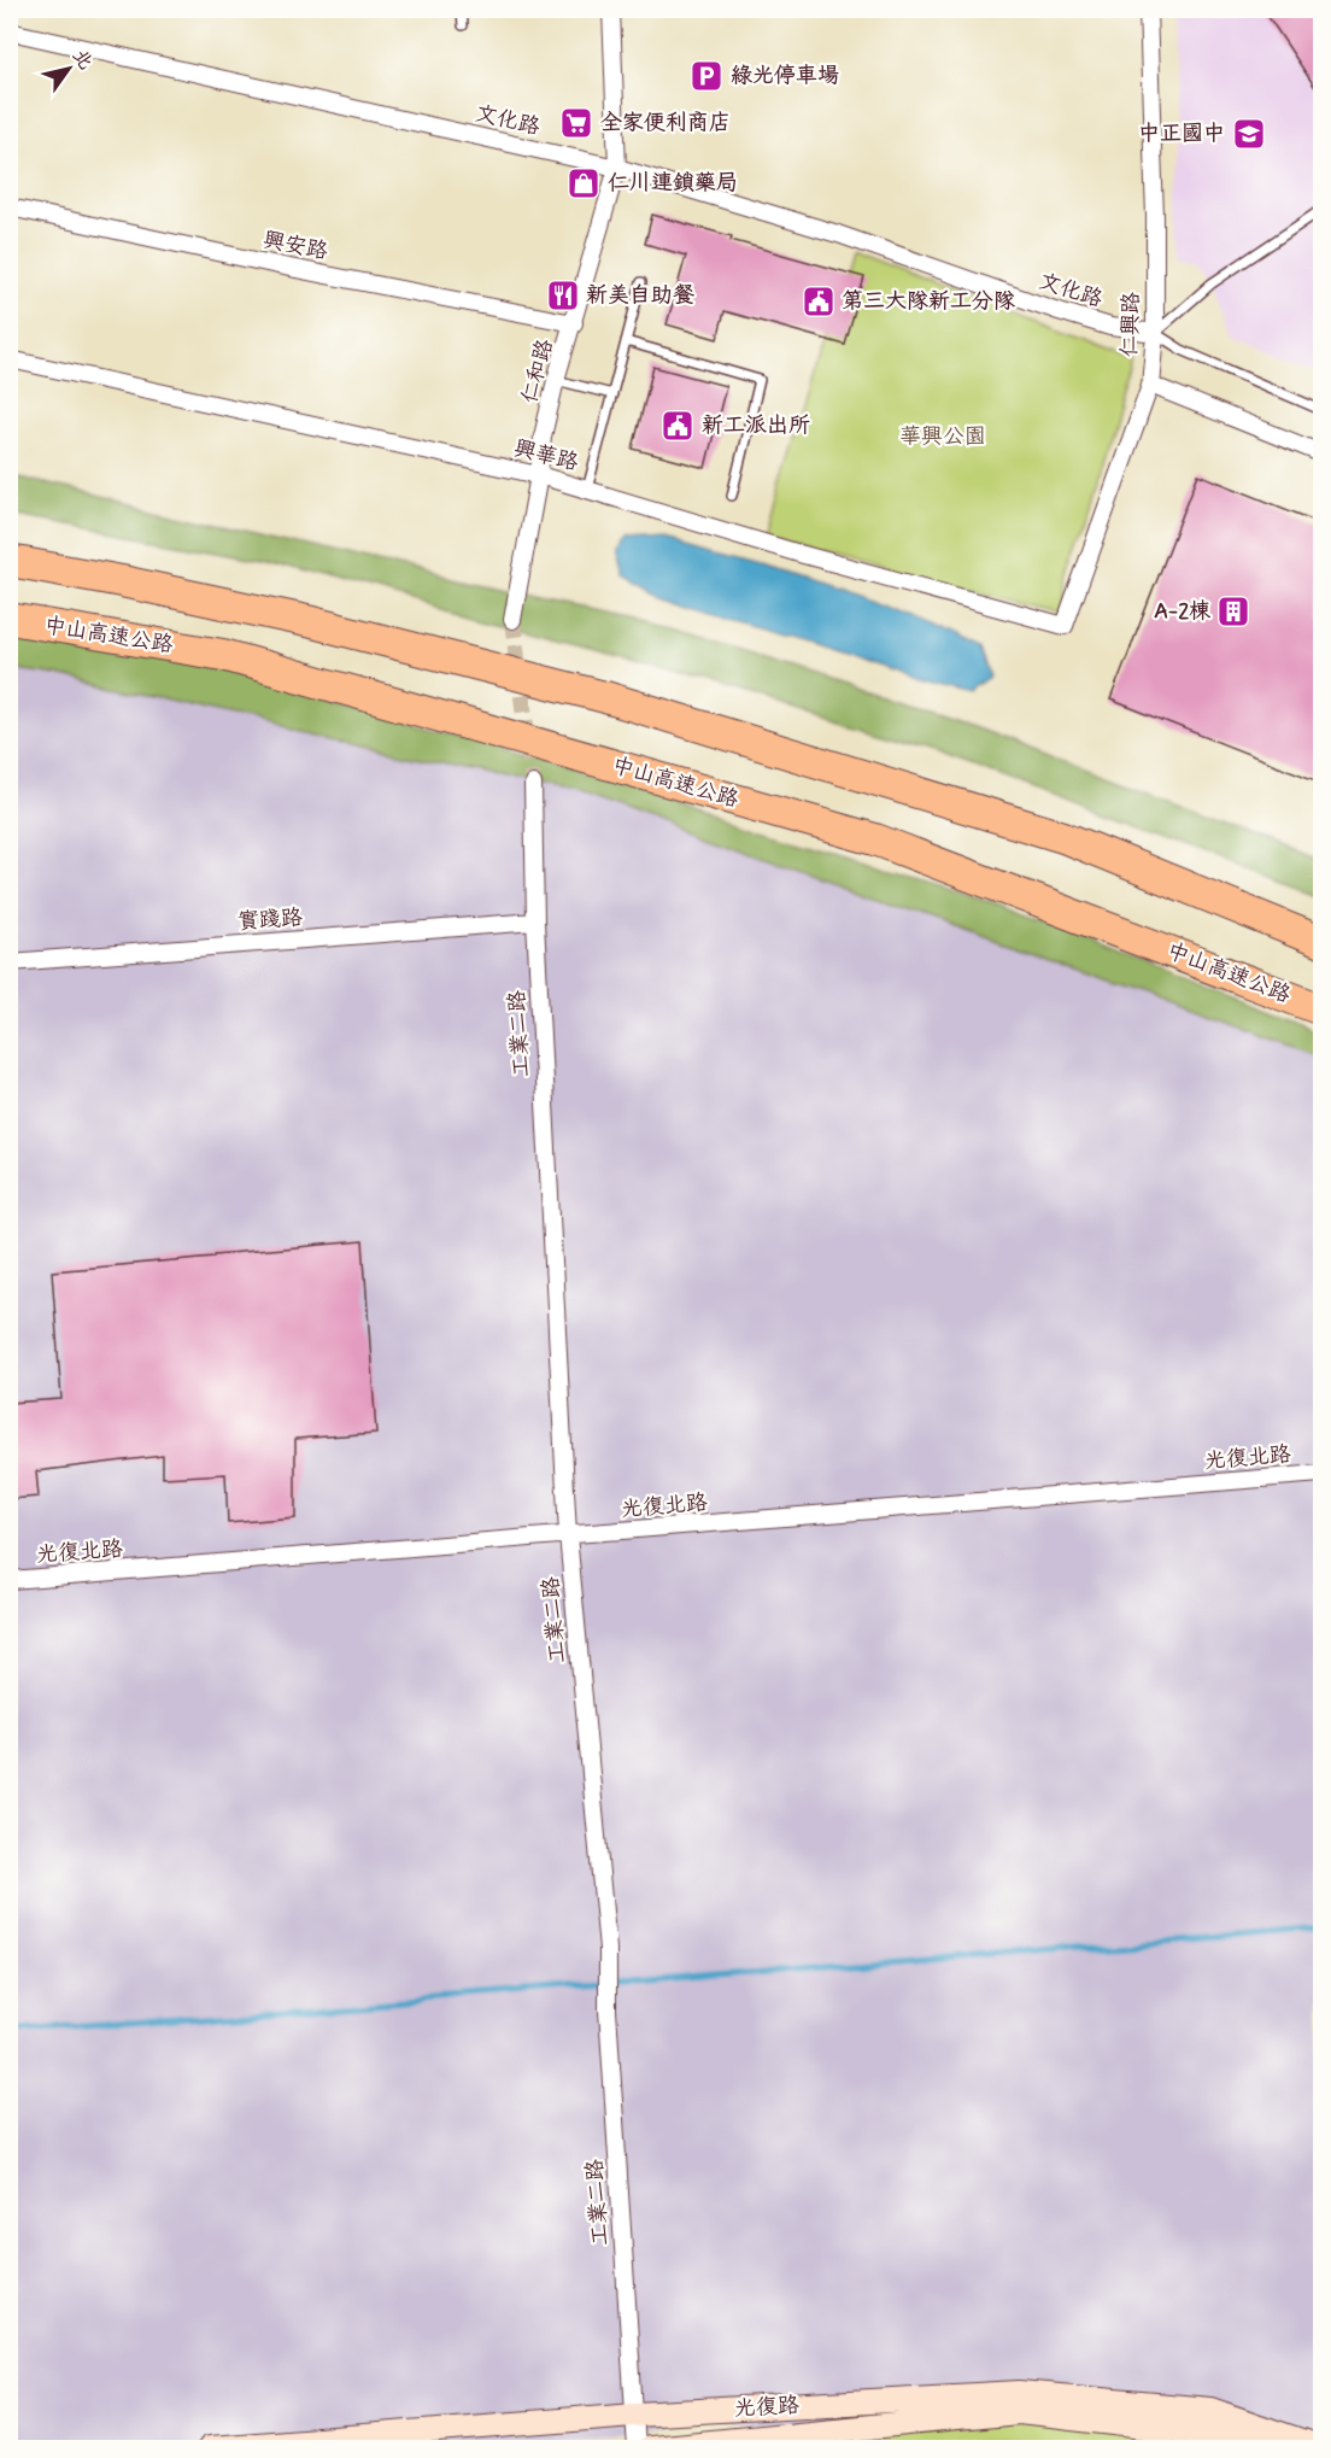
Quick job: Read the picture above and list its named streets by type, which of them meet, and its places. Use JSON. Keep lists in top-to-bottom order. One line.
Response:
{"streets":{"highway":["中山高速公路"],"street":["文化路","興安路","仁興路","仁和路","興華路","實踐路","工業二路","光復北路","光復路"]},"crossings":[["文化路","仁興路"],["文化路","仁和路"],["興安路","仁和路"],["仁興路","興華路"],["仁和路","興華路"],["實踐路","工業二路"],["工業二路","光復北路"],["工業二路","光復路"]],"parks":["華興公園"],"places":{"parking":["綠光停車場"],"supermarket":["全家便利商店"],"school or university":["中正國中"],"shop":["仁川連鎖藥局"],"restaurant":["新美自助餐"],"public building":["第三大隊新工分隊","新工派出所"],"building":["A-2棟"]},"north":"top right"}
